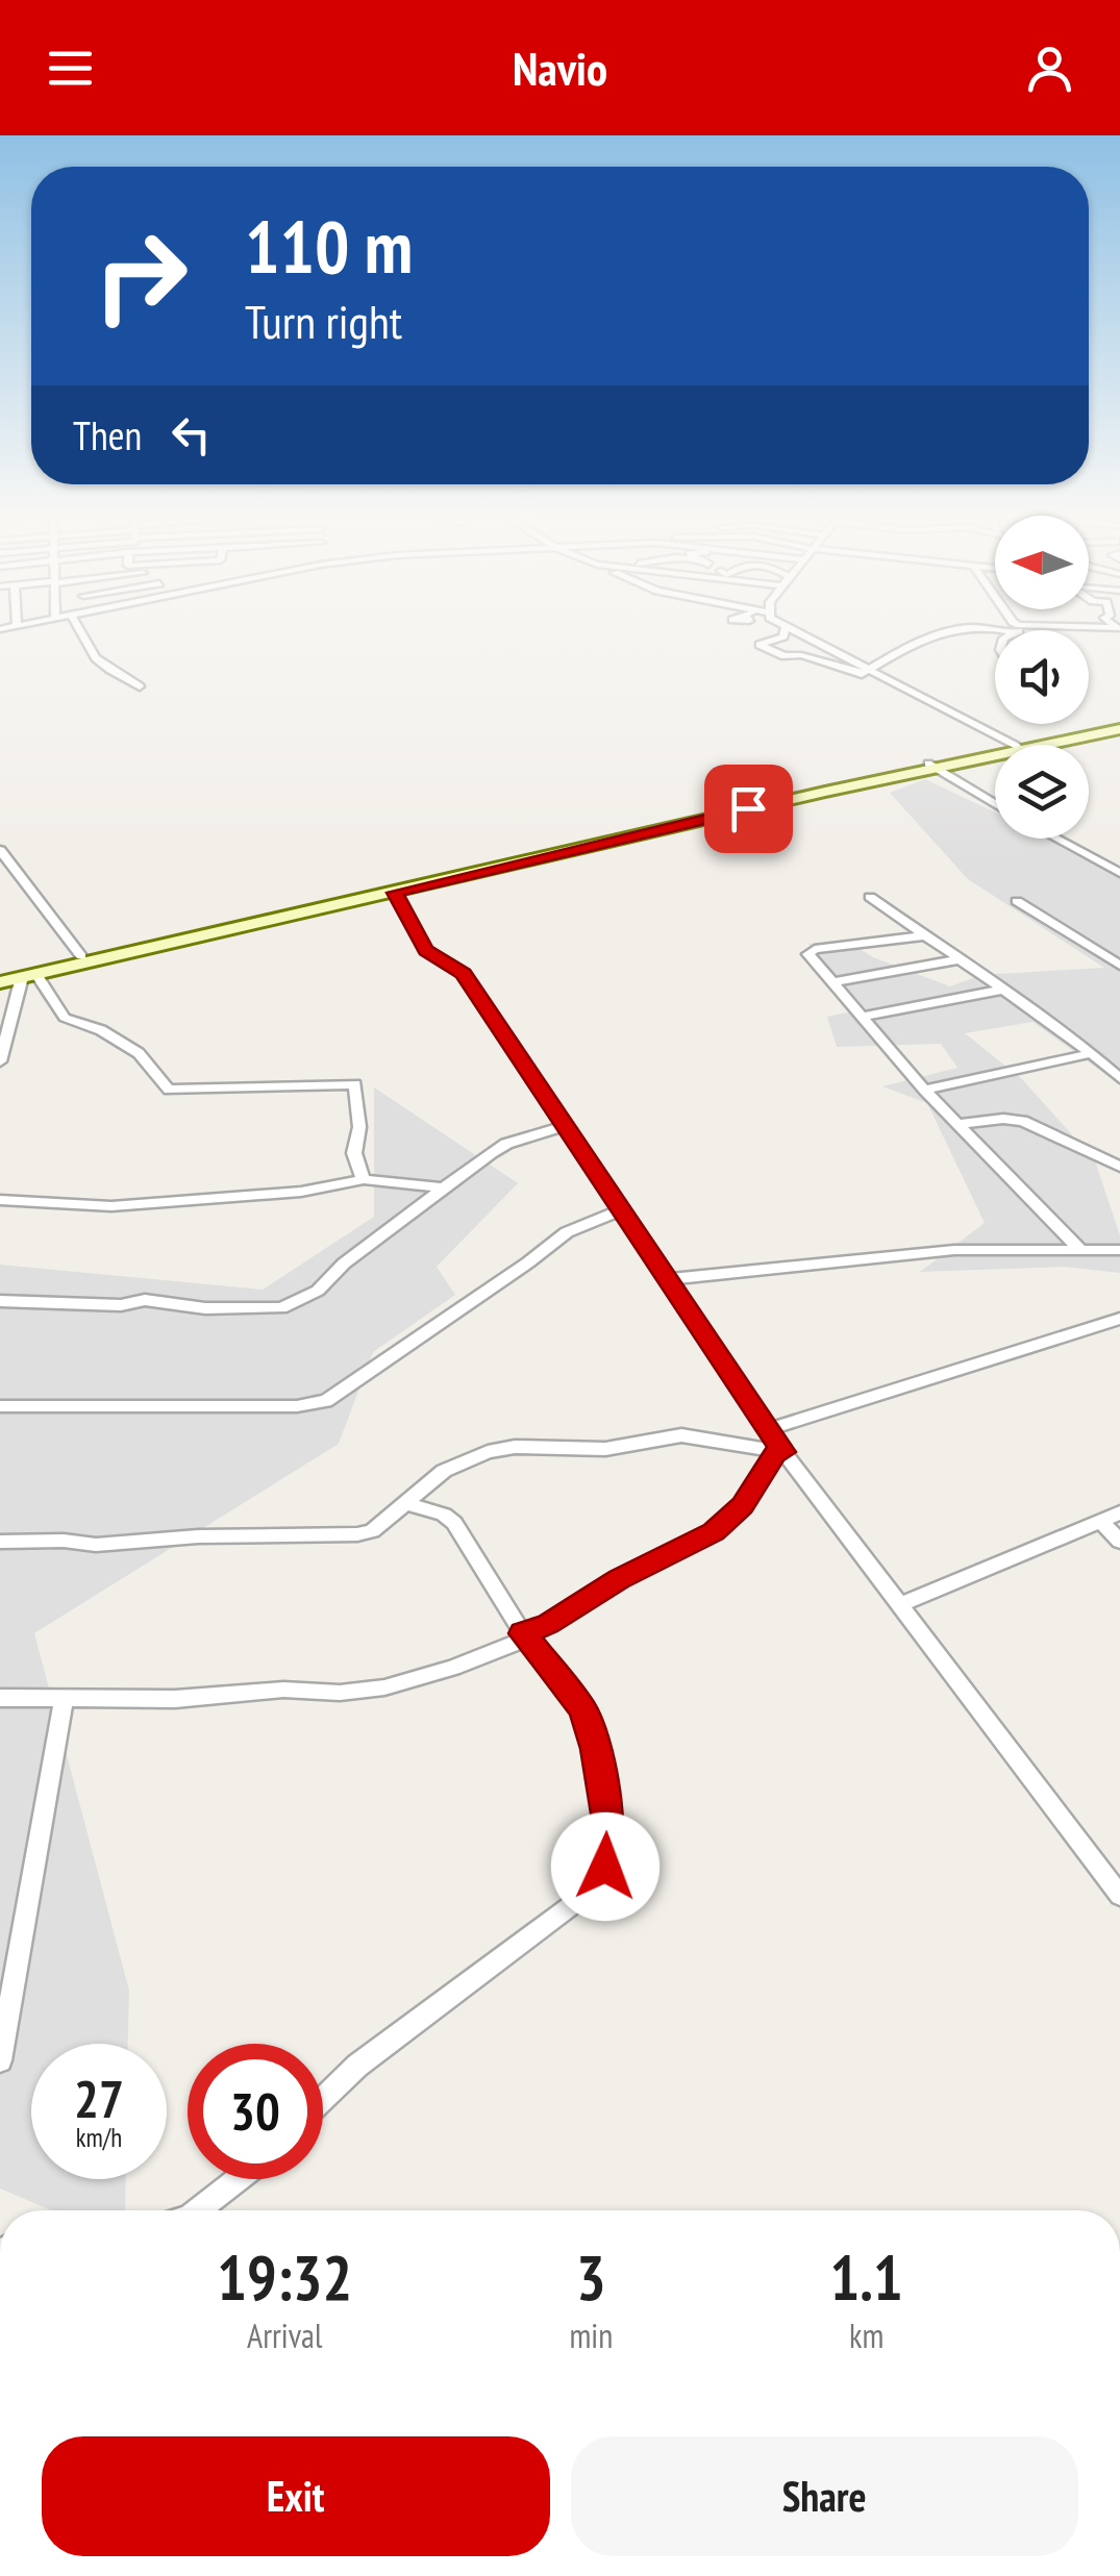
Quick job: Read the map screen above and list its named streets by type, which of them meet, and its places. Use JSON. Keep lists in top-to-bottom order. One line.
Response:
{"north":"left","page":{"header":"Navio","turn":["110 m","Turn right"],"then":"Then","speed":"27 km/h","limit":"30","eta":["19:32","Arrival","3","min","1.1","km"],"buttons":["Exit","Share"]}}
